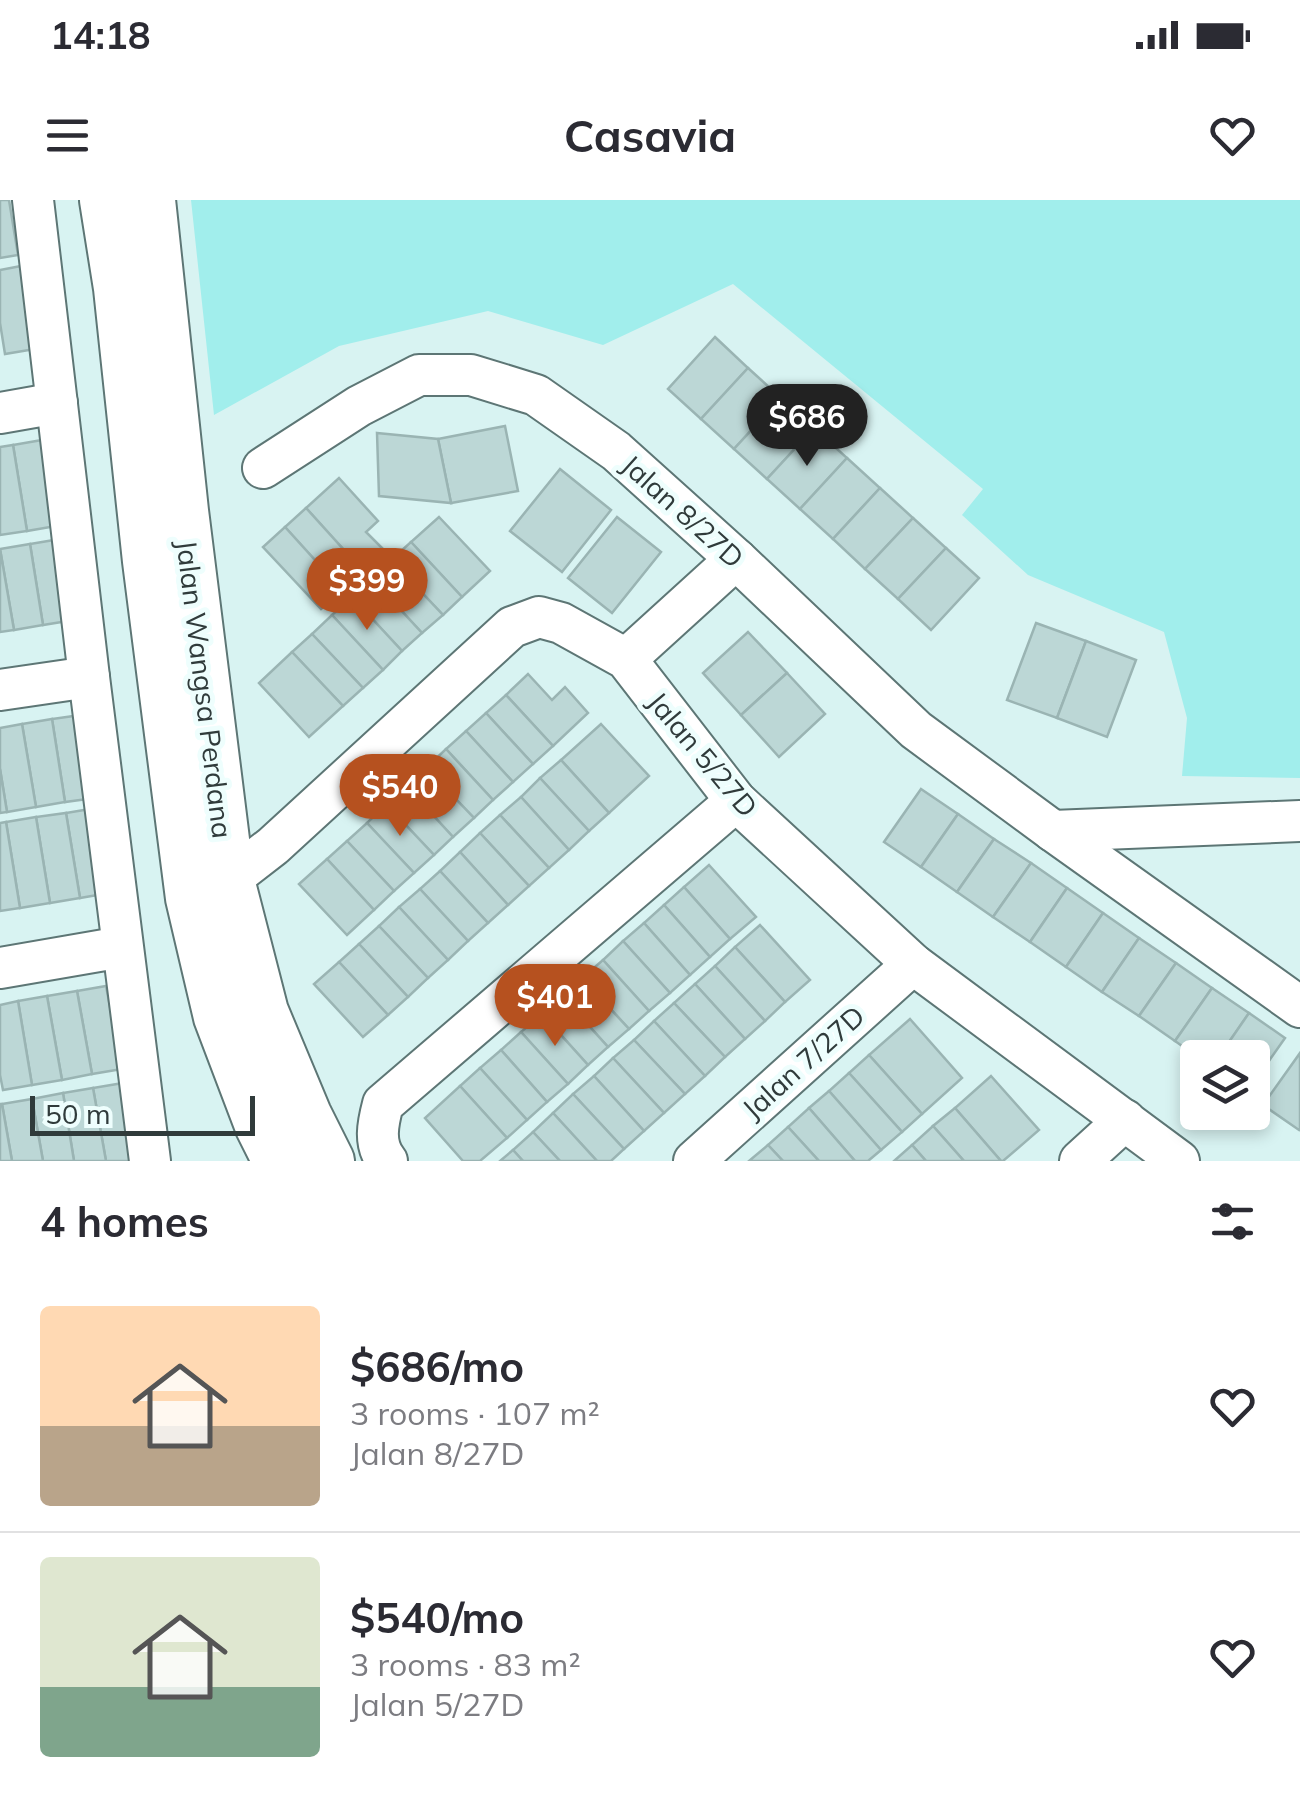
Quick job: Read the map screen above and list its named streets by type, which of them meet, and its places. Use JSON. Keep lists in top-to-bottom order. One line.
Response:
{"streets":{"main road":["Jalan Wangsa Perdana"],"street":["Jalan 8/27D","Jalan 5/27D","Jalan 7/27D"]},"crossings":[["Jalan Wangsa Perdana","Jalan 5/27D"],["Jalan 5/27D","Jalan 7/27D"]],"scale_bar":"50 m","page":{"status":"14:18","header":"Casavia","price":["$686","$399","$540","$401"],"scale":"50 m","heading":"4 homes","list":[{"name":"$686/mo","note":"3 rooms · 107 m² · Jalan 8/27D"},{"name":"$540/mo","note":"3 rooms · 83 m² · Jalan 5/27D"}]}}
